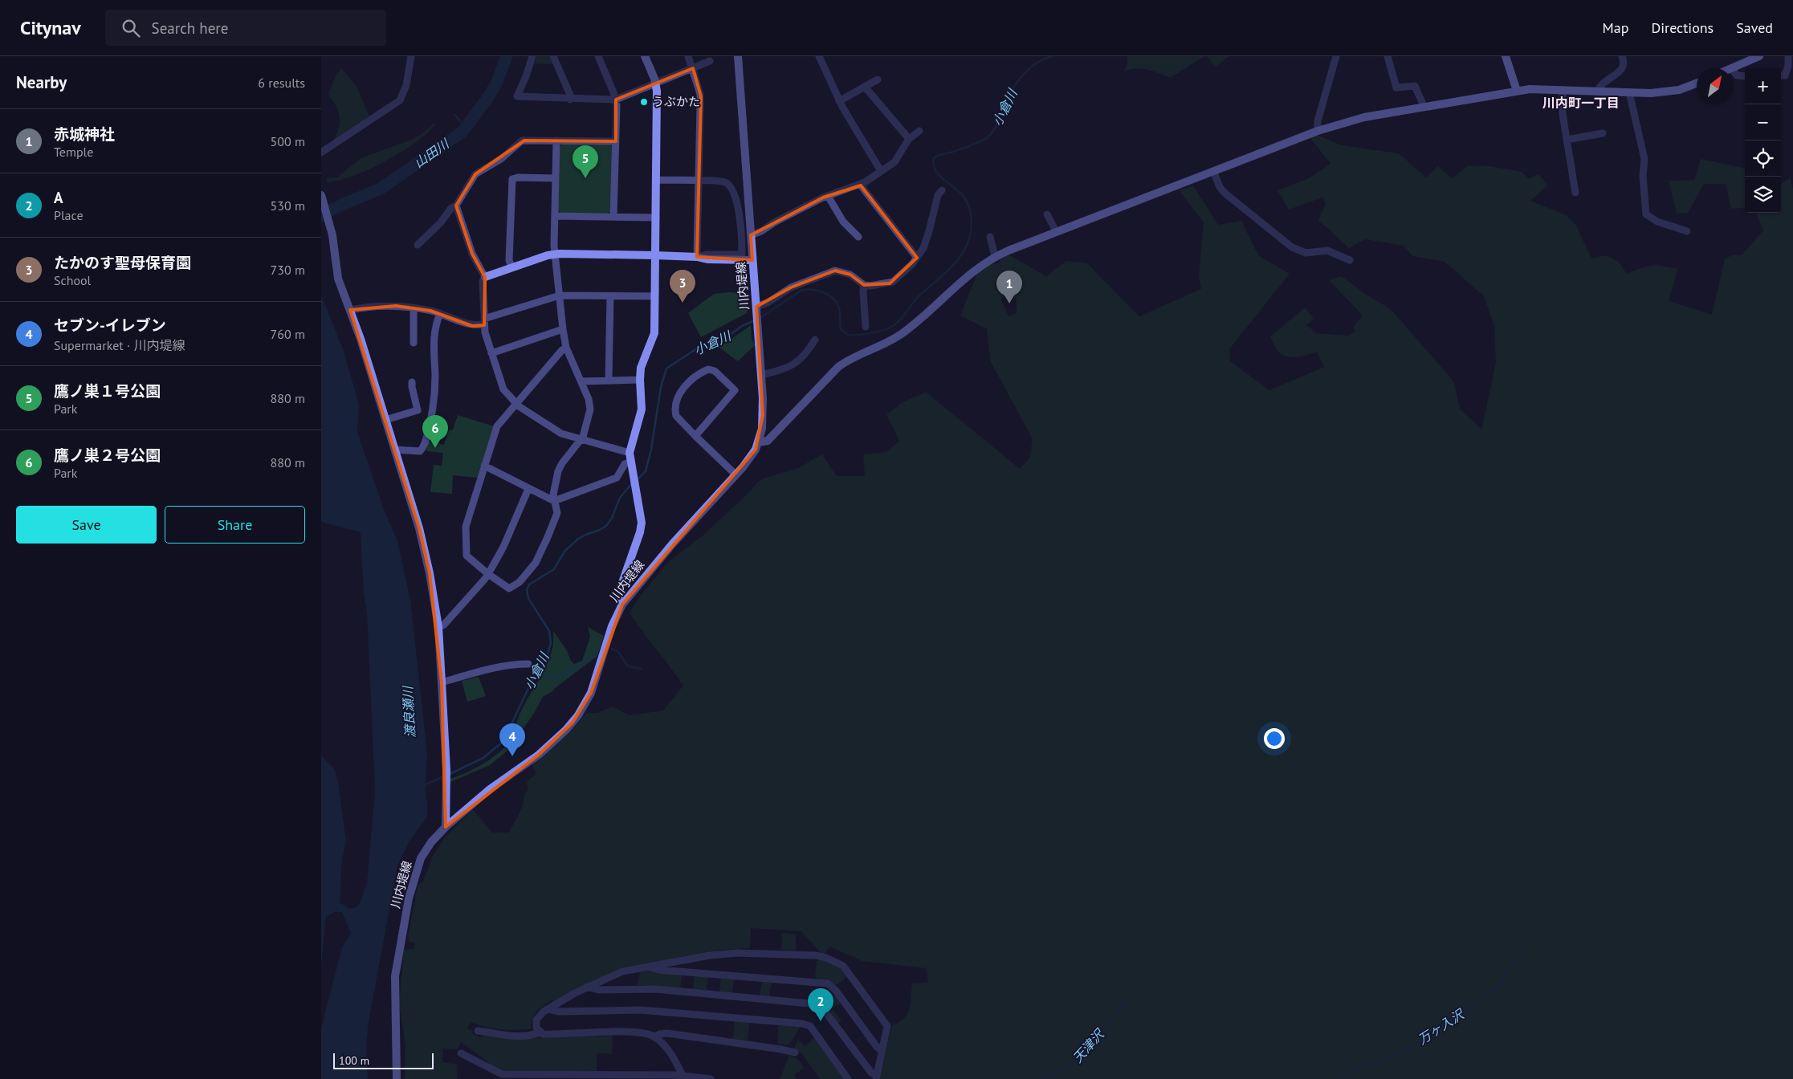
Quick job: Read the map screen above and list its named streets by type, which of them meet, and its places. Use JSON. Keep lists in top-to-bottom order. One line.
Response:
{"streets":{"street":["川内堤線"]},"districts":["川内町一丁目"],"water":["小倉川","山田川","渡良瀬川","万ヶ入沢","天津沢"],"places":["うぶかた"],"scale_bar":"100 m","north":"top right","page":{"header":"Citynav","search":"Search here","nav":["Map","Directions","Saved"],"heading":["Nearby","6 results"],"map_buttons":["+","−"],"list":[{"mark":"1","name":"赤城神社","note":"Temple","value":"500 m"},{"mark":"2","name":"A","note":"Place","value":"530 m"},{"mark":"3","name":"たかのす聖母保育園","note":"School","value":"730 m"},{"mark":"4","name":"セブン-イレブン","note":"Supermarket · 川内堤線","value":"760 m"},{"mark":"5","name":"鷹ノ巣１号公園","note":"Park","value":"880 m"},{"mark":"6","name":"鷹ノ巣２号公園","note":"Park","value":"880 m"}],"pins":["5","3","1","6","4","2"],"buttons":["Save","Share"],"scale":"100 m"}}
